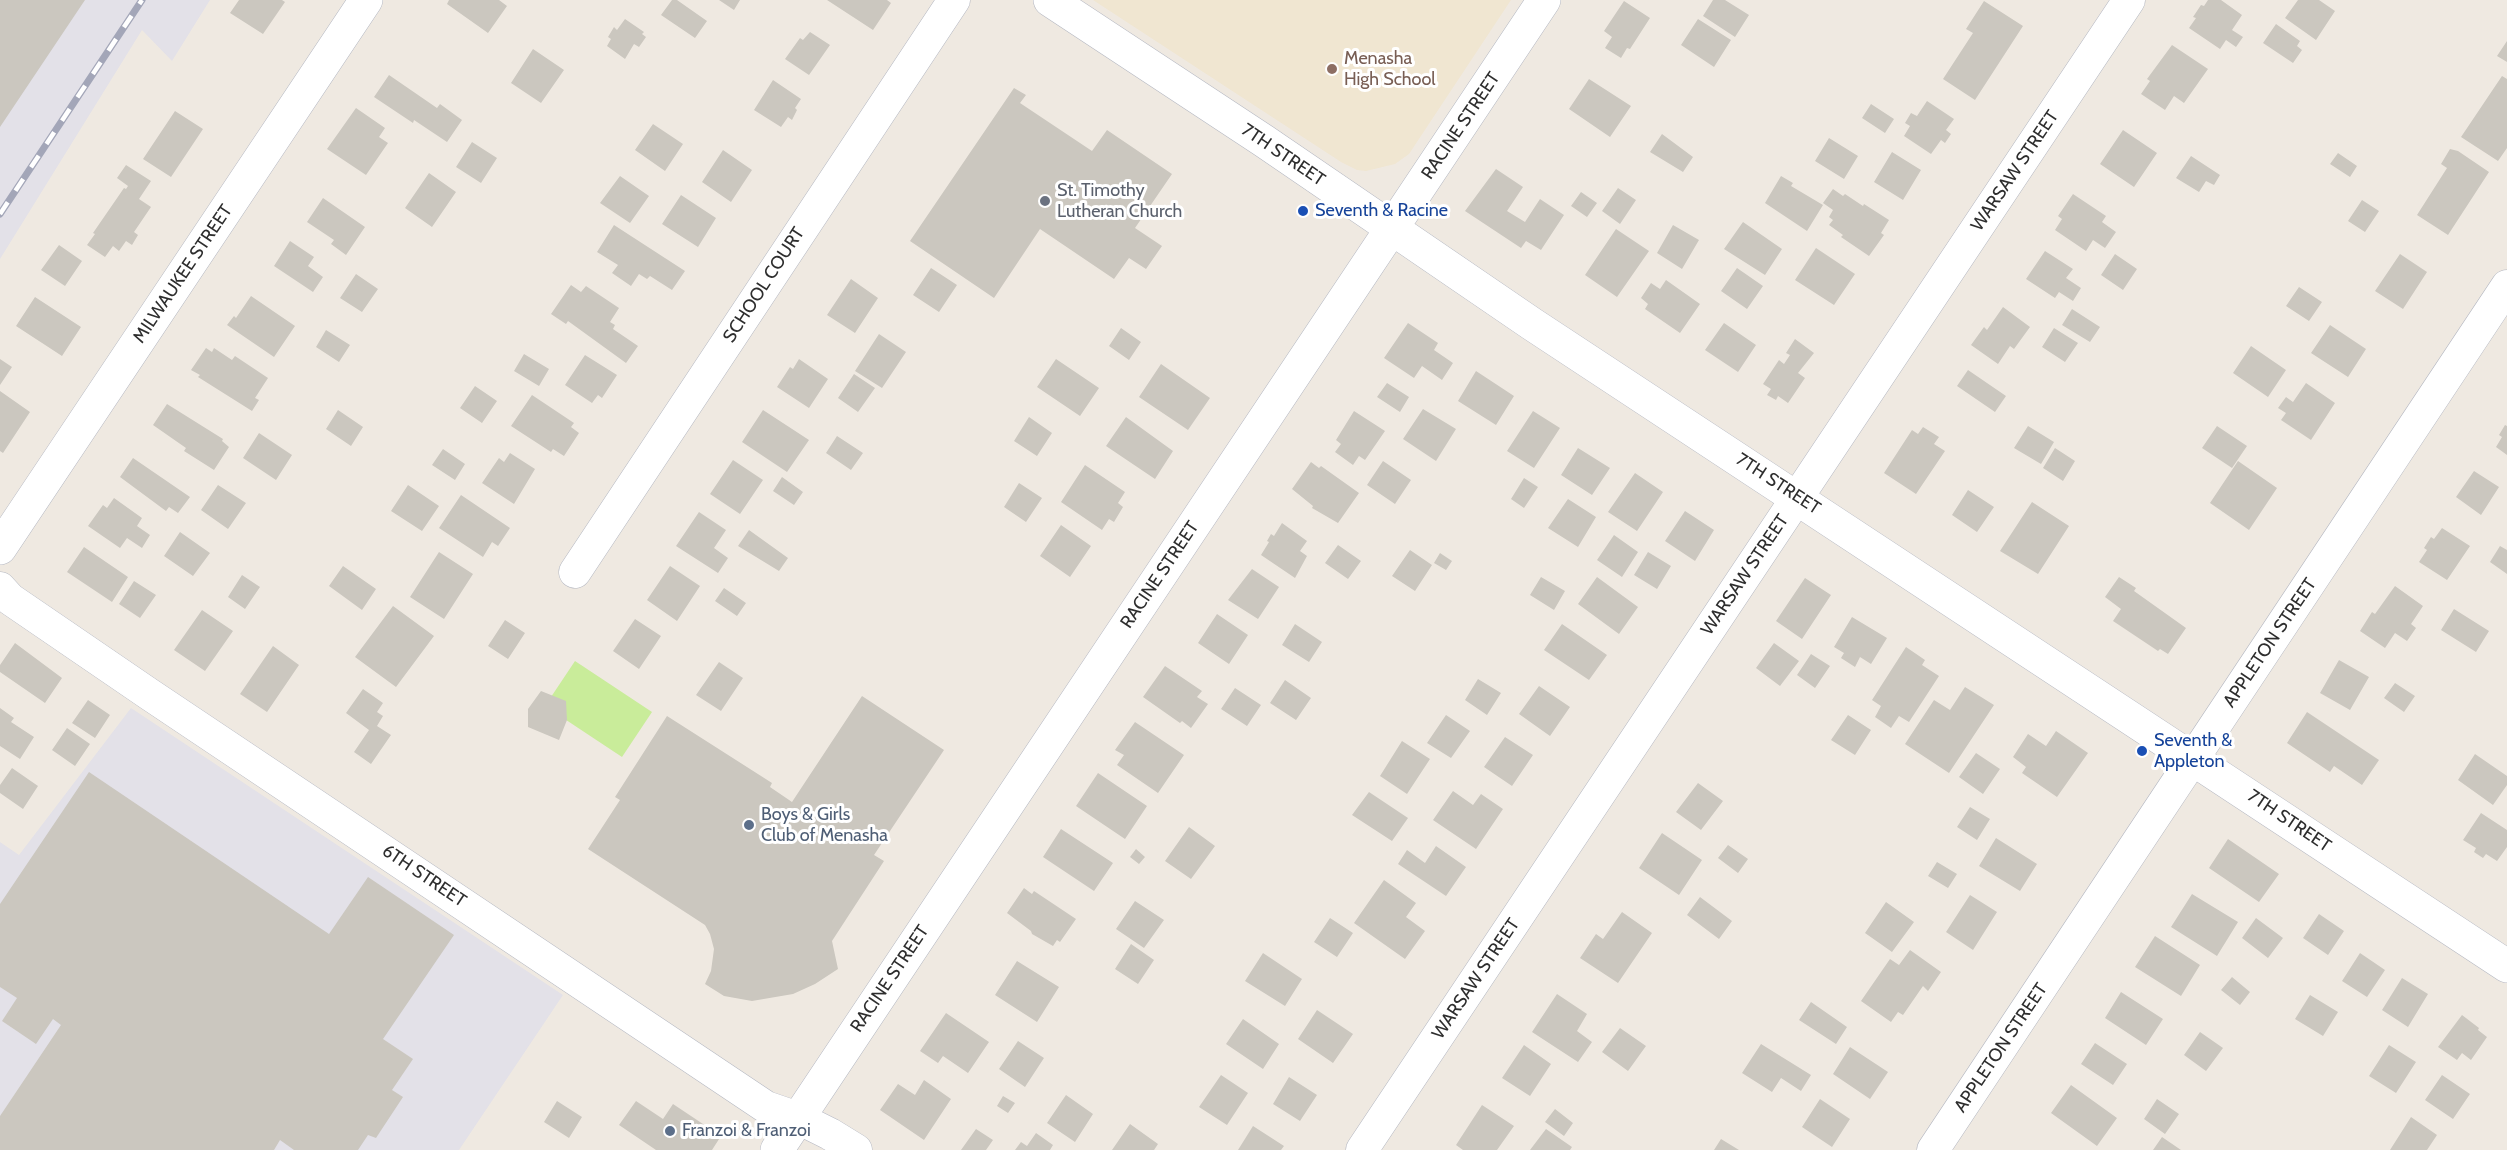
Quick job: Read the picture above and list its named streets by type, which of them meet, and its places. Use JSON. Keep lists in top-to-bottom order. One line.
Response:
{"streets":{"street":["RACINE STREET","7TH STREET","WARSAW STREET","MILWAUKEE STREET","SCHOOL COURT","APPLETON STREET","6TH STREET"]},"crossings":[["RACINE STREET","7TH STREET"],["RACINE STREET","6TH STREET"],["7TH STREET","WARSAW STREET"],["7TH STREET","APPLETON STREET"]],"places":["Menasha High School","St. Timothy Lutheran Church","Seventh & Racine","Seventh & Appleton","Boys & Girls Club of Menasha","Franzoi & Franzoi"]}
